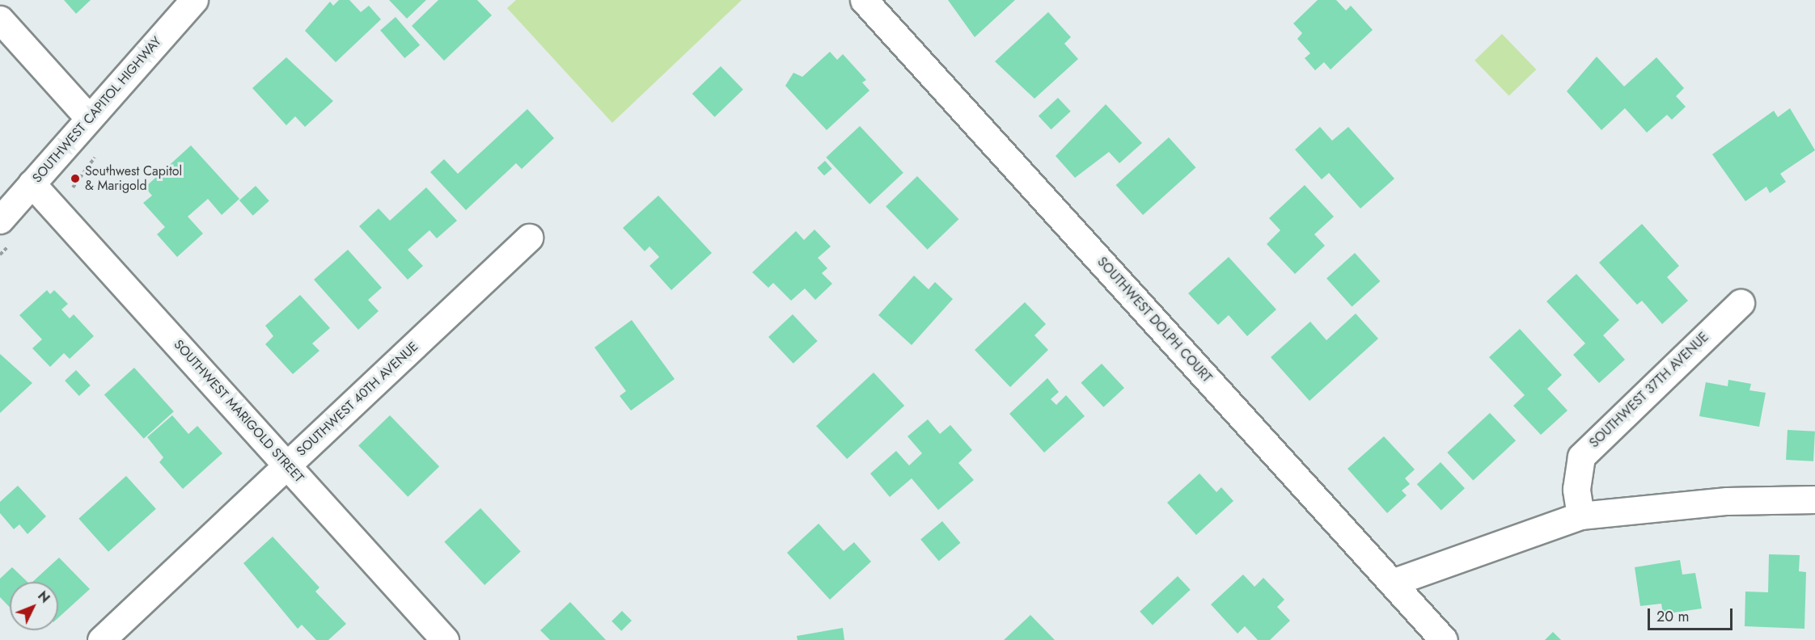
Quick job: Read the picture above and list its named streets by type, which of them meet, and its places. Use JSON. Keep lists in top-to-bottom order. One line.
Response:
{"streets":{"street":["SOUTHWEST CAPITOL HIGHWAY","SOUTHWEST DOLPH COURT","SOUTHWEST 37TH AVENUE","SOUTHWEST 40TH AVENUE","SOUTHWEST MARIGOLD STREET"]},"crossings":[["SOUTHWEST CAPITOL HIGHWAY","SOUTHWEST MARIGOLD STREET"],["SOUTHWEST 40TH AVENUE","SOUTHWEST MARIGOLD STREET"]],"places":["Southwest Capitol & Marigold"],"scale_bar":"20 m","north":"top right"}
